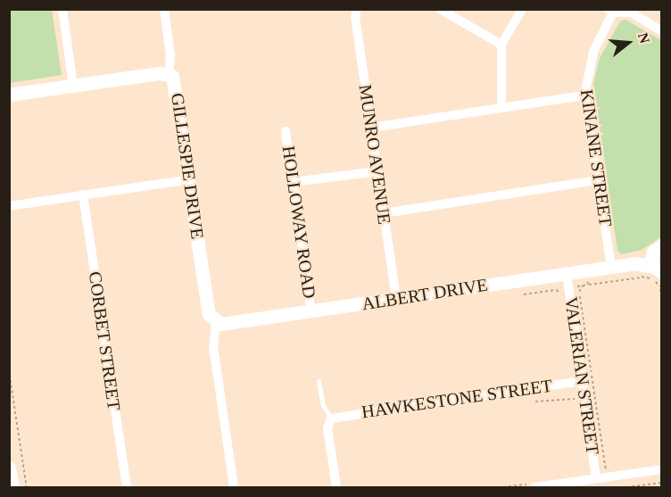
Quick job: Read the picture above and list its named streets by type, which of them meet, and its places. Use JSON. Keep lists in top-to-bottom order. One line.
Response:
{"streets":{"street":["MUNRO AVENUE","KINANE STREET","GILLESPIE DRIVE","HOLLOWAY ROAD","ALBERT DRIVE","CORBET STREET","VALERIAN STREET","HAWKESTONE STREET"]},"crossings":[["MUNRO AVENUE","ALBERT DRIVE"],["KINANE STREET","ALBERT DRIVE"],["GILLESPIE DRIVE","ALBERT DRIVE"],["HOLLOWAY ROAD","ALBERT DRIVE"],["ALBERT DRIVE","VALERIAN STREET"],["VALERIAN STREET","HAWKESTONE STREET"]],"north":"right"}
